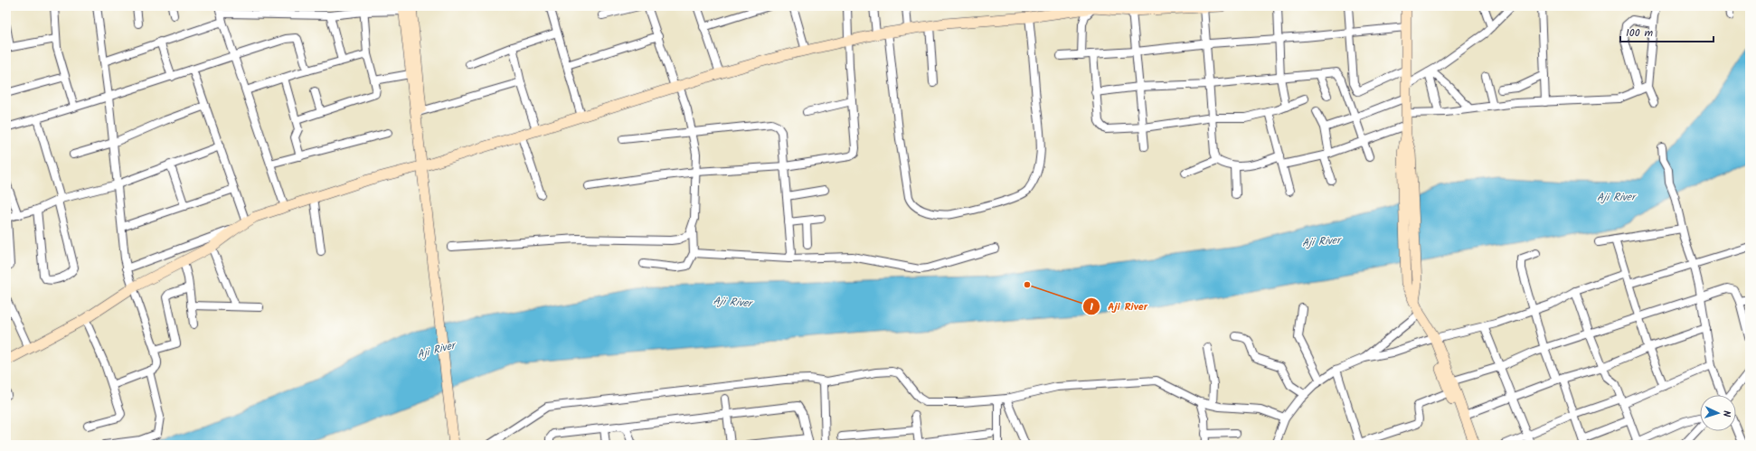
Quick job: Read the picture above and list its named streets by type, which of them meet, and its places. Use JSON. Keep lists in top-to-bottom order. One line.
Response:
{"water":["Aji River"],"places":["Aji River"],"scale_bar":"100 m","north":"right"}
